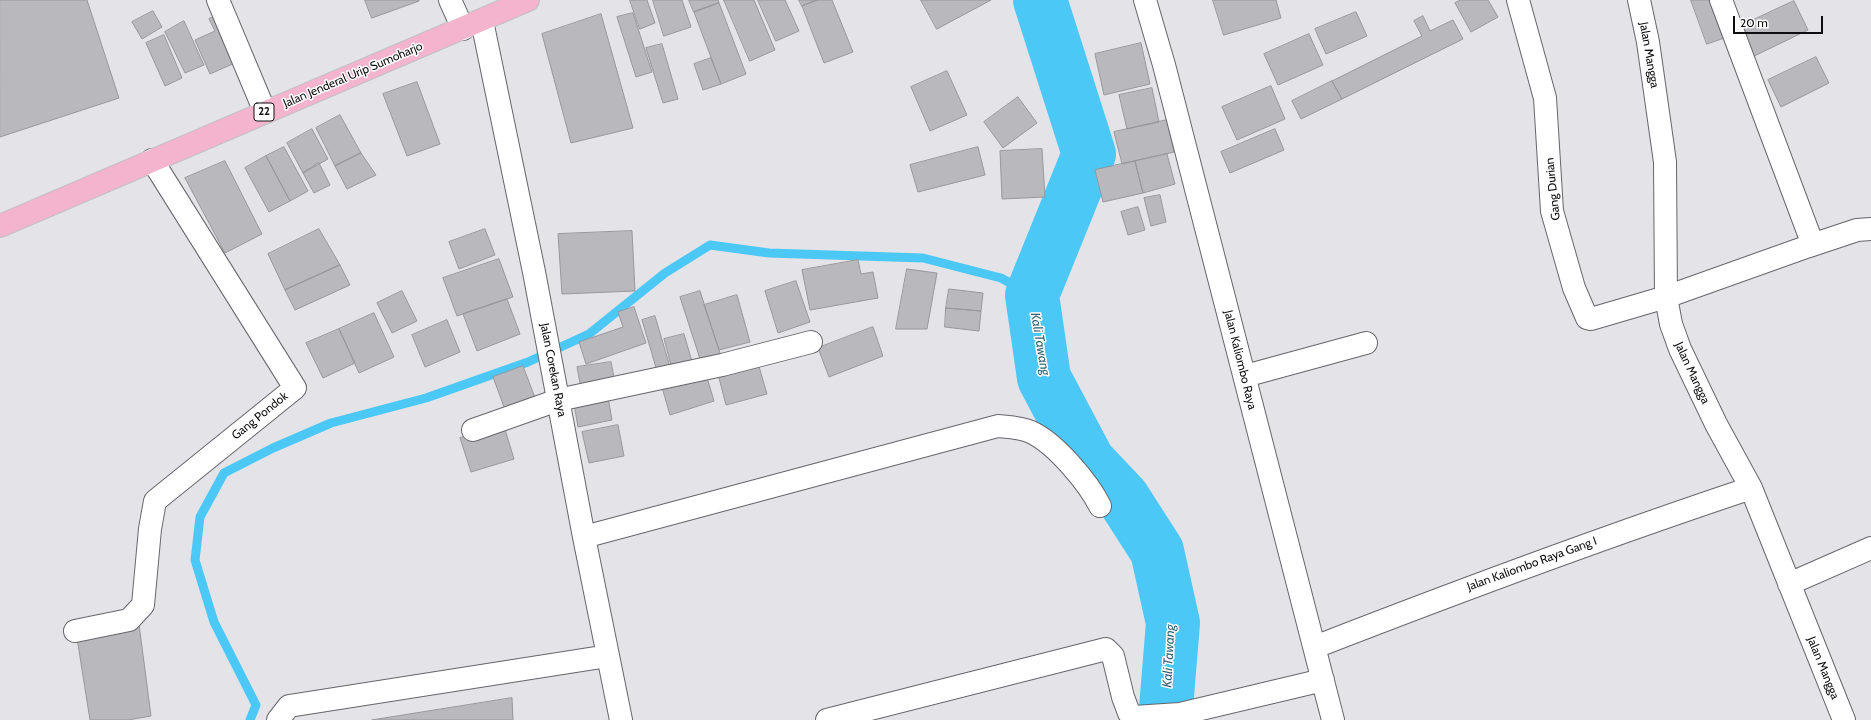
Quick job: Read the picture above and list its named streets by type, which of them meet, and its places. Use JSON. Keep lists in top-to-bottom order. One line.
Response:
{"streets":{"highway":["Jalan Jenderal Urip Sumoharjo","22"],"street":["Jalan Mangga","Gang Durian","Jalan Kaliombo Raya","Jalan Corekan Raya","Gang Pondok","Jalan Kaliombo Raya Gang I"]},"crossings":[["Jalan Mangga","Gang Durian"],["Jalan Mangga","Jalan Kaliombo Raya Gang I"],["Jalan Jenderal Urip Sumoharjo","Jalan Corekan Raya"],["Jalan Jenderal Urip Sumoharjo","Gang Pondok"],["Jalan Kaliombo Raya","Jalan Kaliombo Raya Gang I"]],"water":["Kali Tawang"],"scale_bar":"20 m"}
